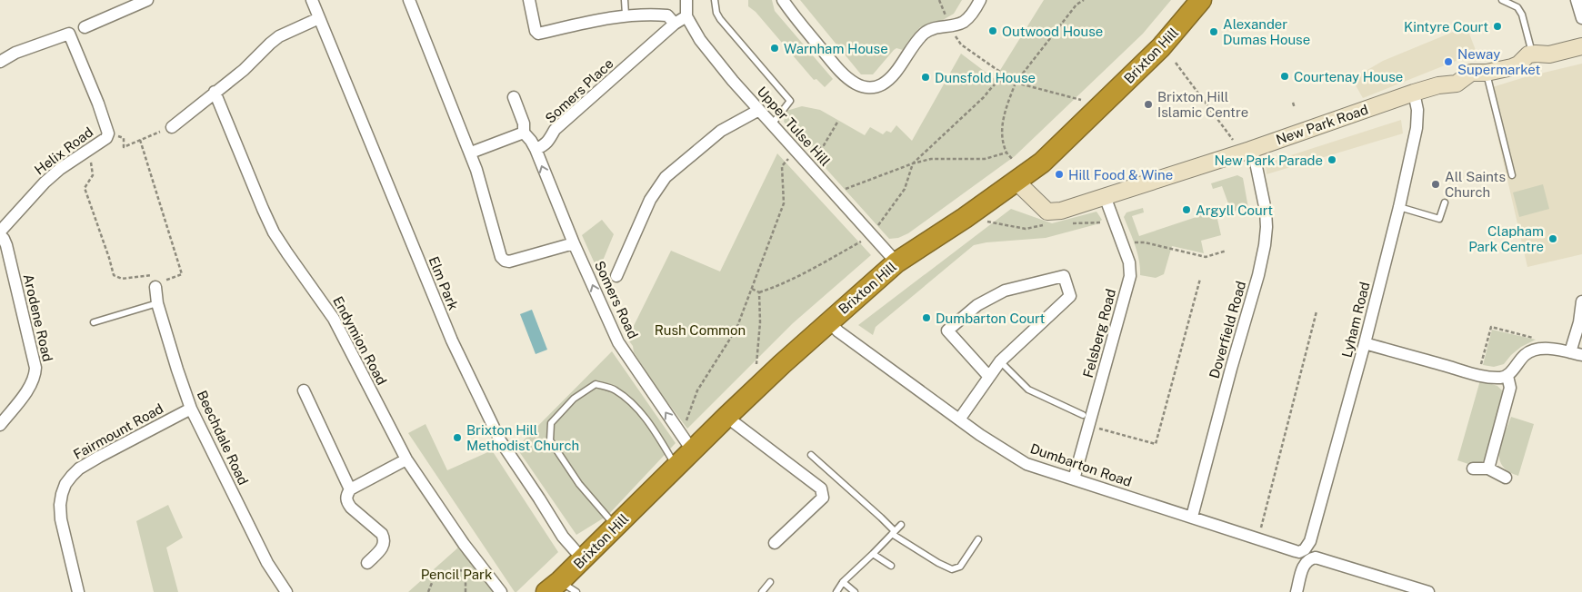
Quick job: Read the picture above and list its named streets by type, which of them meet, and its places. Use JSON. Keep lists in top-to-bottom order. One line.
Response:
{"streets":{"highway":["Brixton Hill"],"street":["Somers Place","New Park Road","Upper Tulse Hill","Helix Road","Elm Park","Somers Road","Arodene Road","Lyham Road","Doverfield Road","Felsberg Road","Endymion Road","Fairmount Road","Beechdale Road","Dumbarton Road"]},"crossings":[["Brixton Hill","New Park Road"],["Brixton Hill","Upper Tulse Hill"],["Brixton Hill","Elm Park"],["Brixton Hill","Somers Road"],["Brixton Hill","Dumbarton Road"],["Somers Place","Upper Tulse Hill"],["Somers Place","Somers Road"],["New Park Road","Lyham Road"],["New Park Road","Doverfield Road"],["New Park Road","Felsberg Road"],["Lyham Road","Dumbarton Road"],["Doverfield Road","Dumbarton Road"],["Felsberg Road","Dumbarton Road"],["Fairmount Road","Beechdale Road"]],"one_way":["Somers Road"],"parks":["Rush Common","Pencil Park"],"places":["Kintyre Court","Outwood House","Alexander Dumas House","Warnham House","Neway Supermarket","Courtenay House","Dunsfold House","Brixton Hill Islamic Centre","New Park Parade","Hill Food & Wine","All Saints Church","Argyll Court","Clapham Park Centre","Dumbarton Court","Brixton Hill Methodist Church"]}
